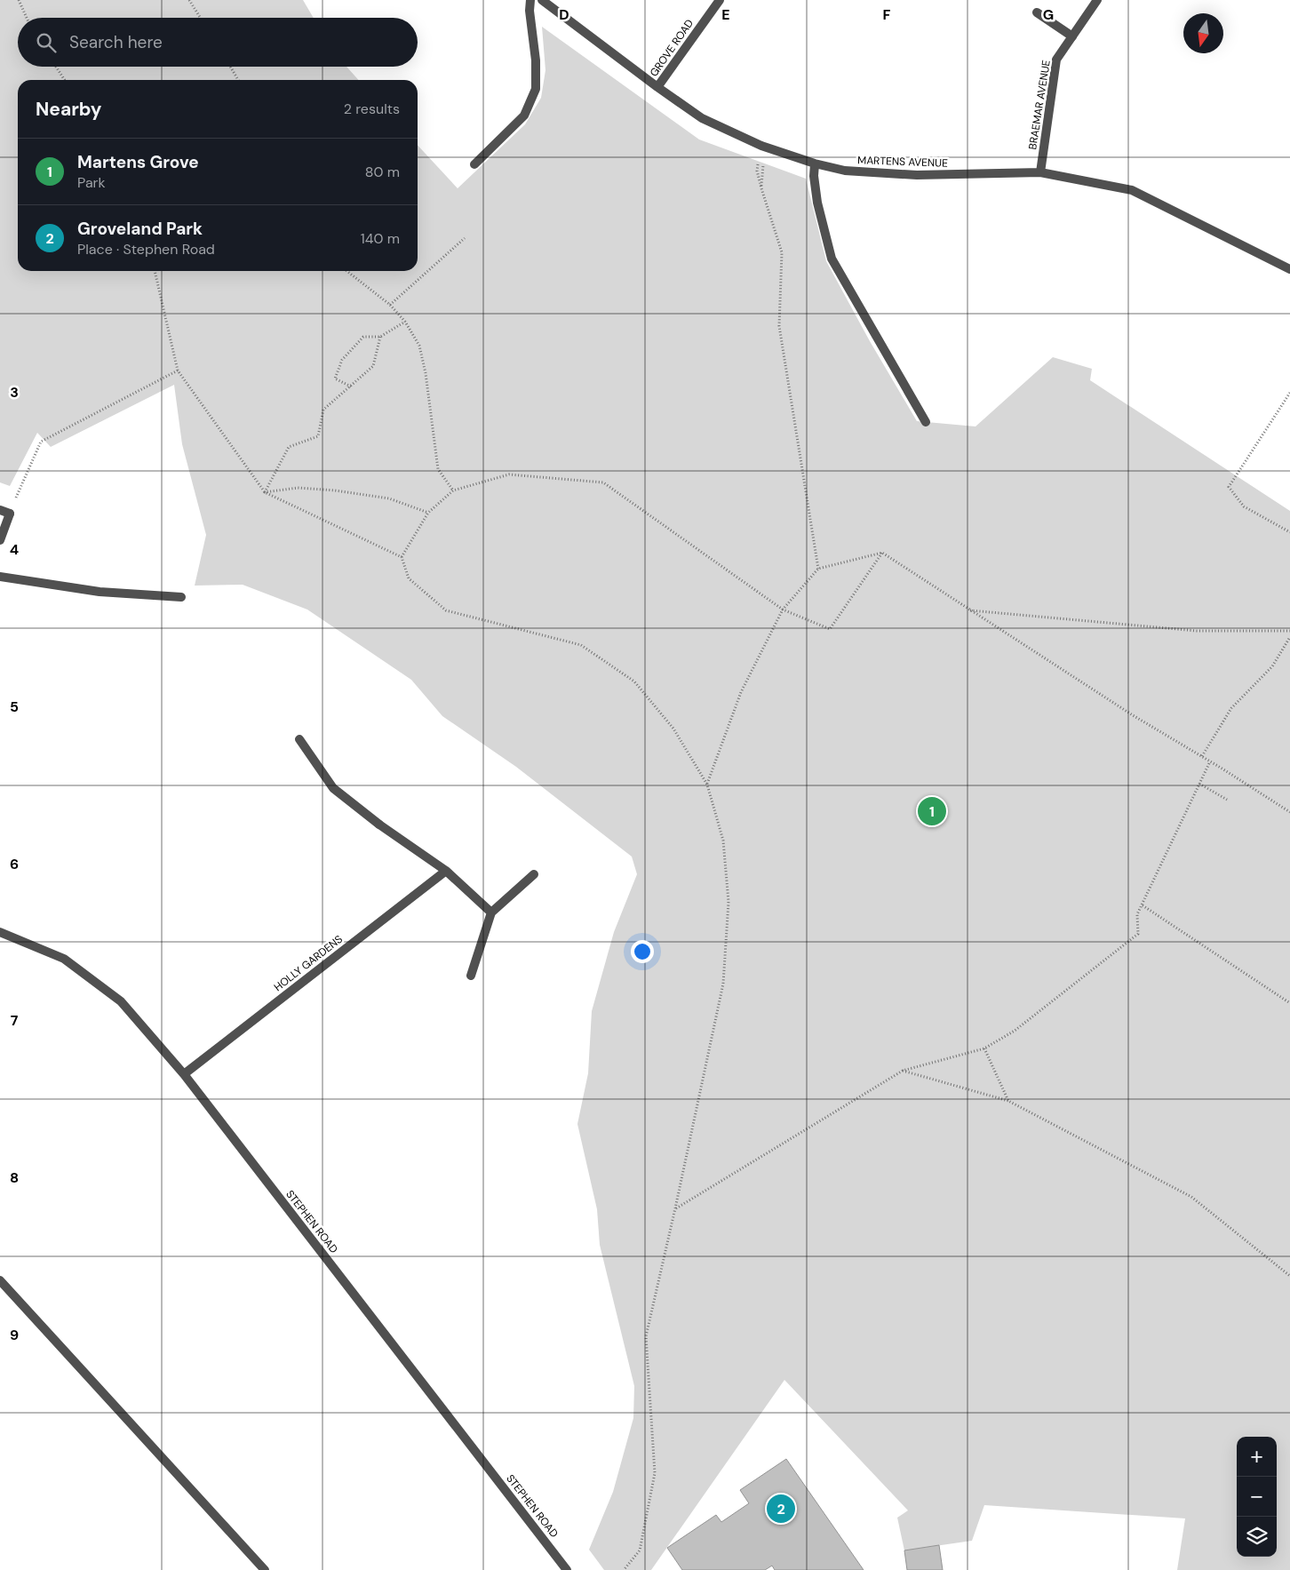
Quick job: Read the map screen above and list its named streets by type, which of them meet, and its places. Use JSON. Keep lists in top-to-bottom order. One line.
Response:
{"streets":{"street":["GROVE ROAD","BRAEMAR AVENUE","MARTENS AVENUE","HOLLY GARDENS","STEPHEN ROAD"]},"crossings":[["GROVE ROAD","MARTENS AVENUE"],["BRAEMAR AVENUE","MARTENS AVENUE"],["HOLLY GARDENS","STEPHEN ROAD"]],"north":"bottom","page":{"search":"Search here","heading":["Nearby","2 results"],"list":[{"mark":"1","name":"Martens Grove","note":"Park","value":"80 m"},{"mark":"2","name":"Groveland Park","note":"Place · Stephen Road","value":"140 m"}],"pins":["1","2"],"map_buttons":["+","−"]},"grid":{"columns":["D","E","F","G"],"rows":["3","4","5","6","7","8","9"]}}
